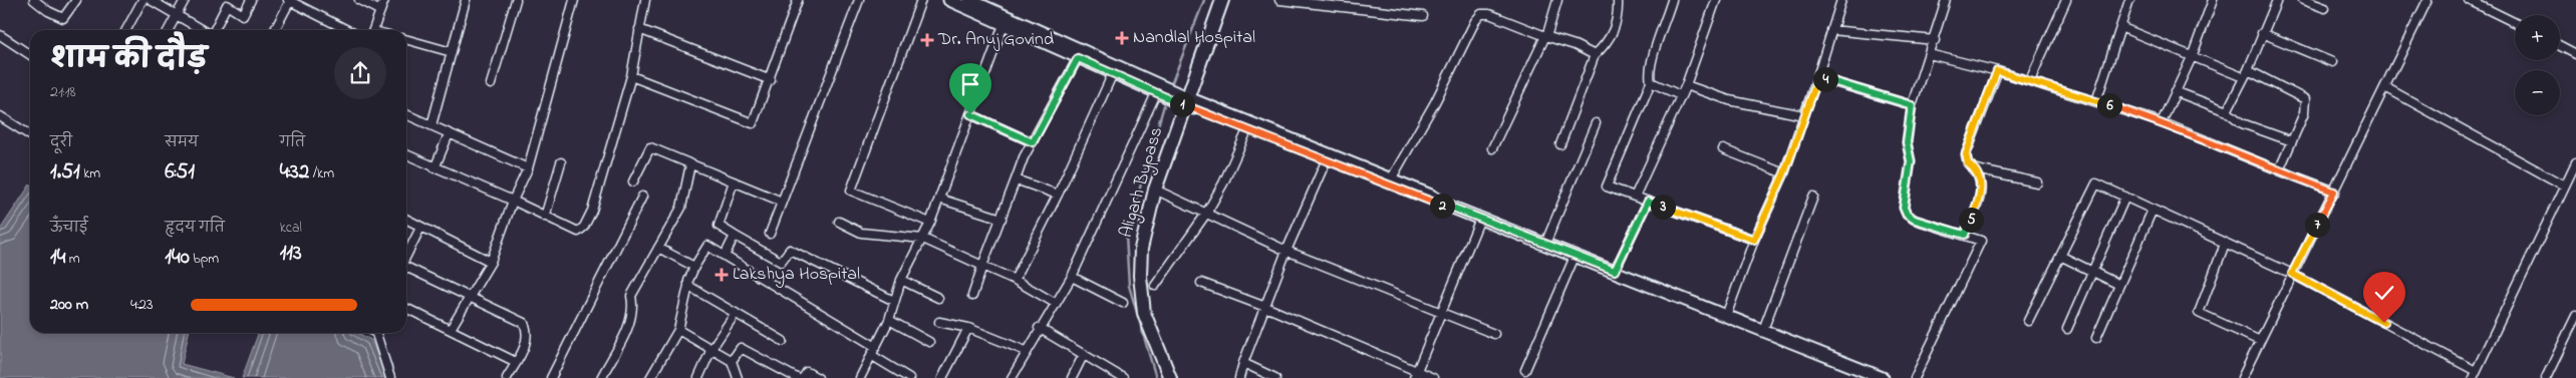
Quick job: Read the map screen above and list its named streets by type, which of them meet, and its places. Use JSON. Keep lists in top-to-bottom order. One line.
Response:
{"streets":{"highway":["Aligarh Bypass"]},"places":{"health":["Nandlal Hospital","Dr. Anuj Govind","Lakshya Hospital"]},"page":{"map_buttons":["+","−"],"heading":["शाम की दौड़","21:18"],"pins":["4","1","6","2","3","5","7"],"stats":[["दूरी","1.51 km"],["समय","6:51"],["गति","4:32 /km"],["ऊँचाई","14 m"],["हृदय गति","140 bpm"],["kcal","113"]],"list":[{"name":"200 m","note":"4:23"}]}}
